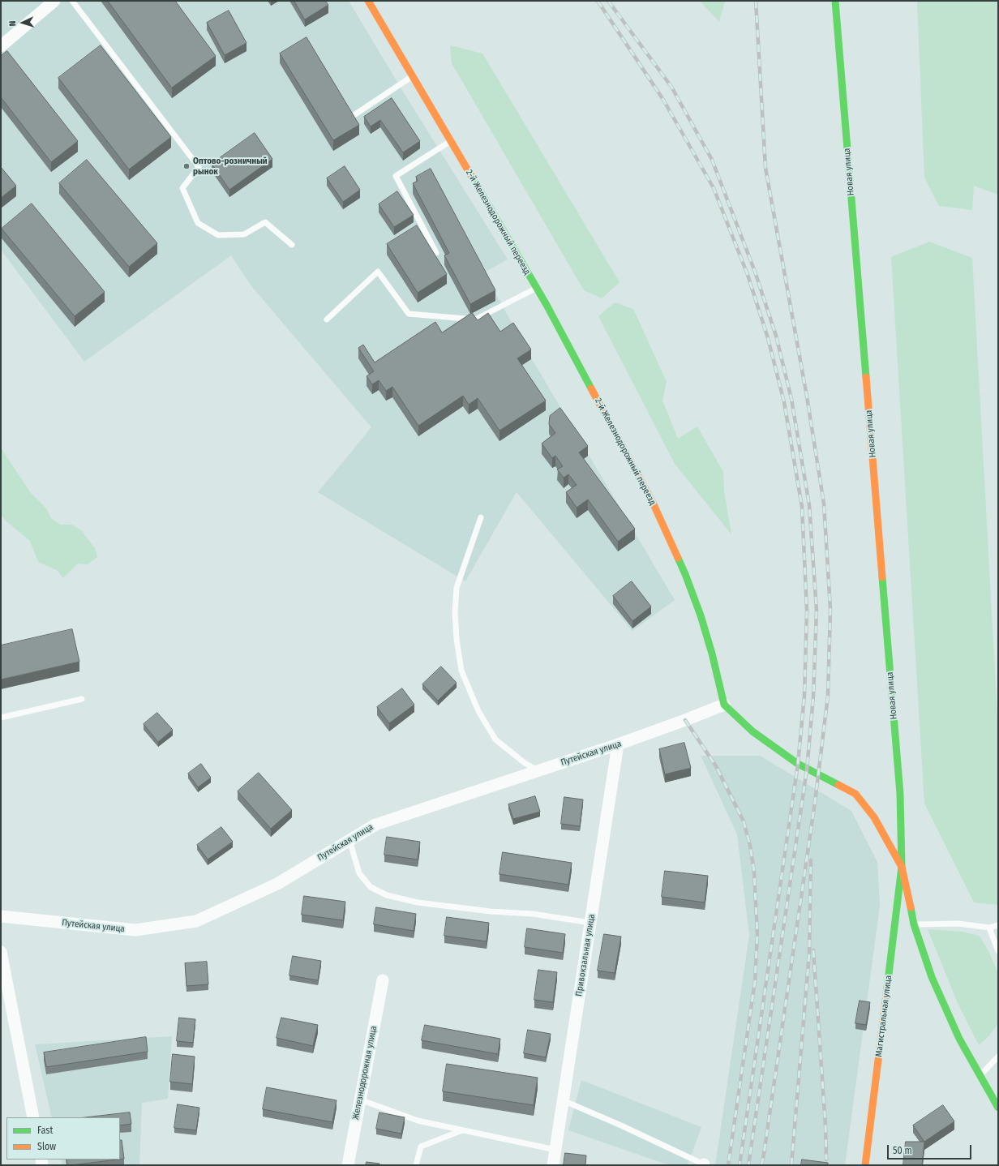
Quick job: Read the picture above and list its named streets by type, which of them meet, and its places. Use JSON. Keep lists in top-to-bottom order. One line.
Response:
{"streets":{"street":["Новая улица","2-й Железнодорожный переезд","Путейская улица","Привокзальная улица","Магистральная улица","Железнодорожная улица"]},"crossings":[["Новая улица","Магистральная улица"],["2-й Железнодорожный переезд","Путейская улица"],["Путейская улица","Привокзальная улица"]],"places":["Оптово-розничный рынок"],"legend":["Fast","Slow"],"scale_bar":"50 m","north":"left"}
